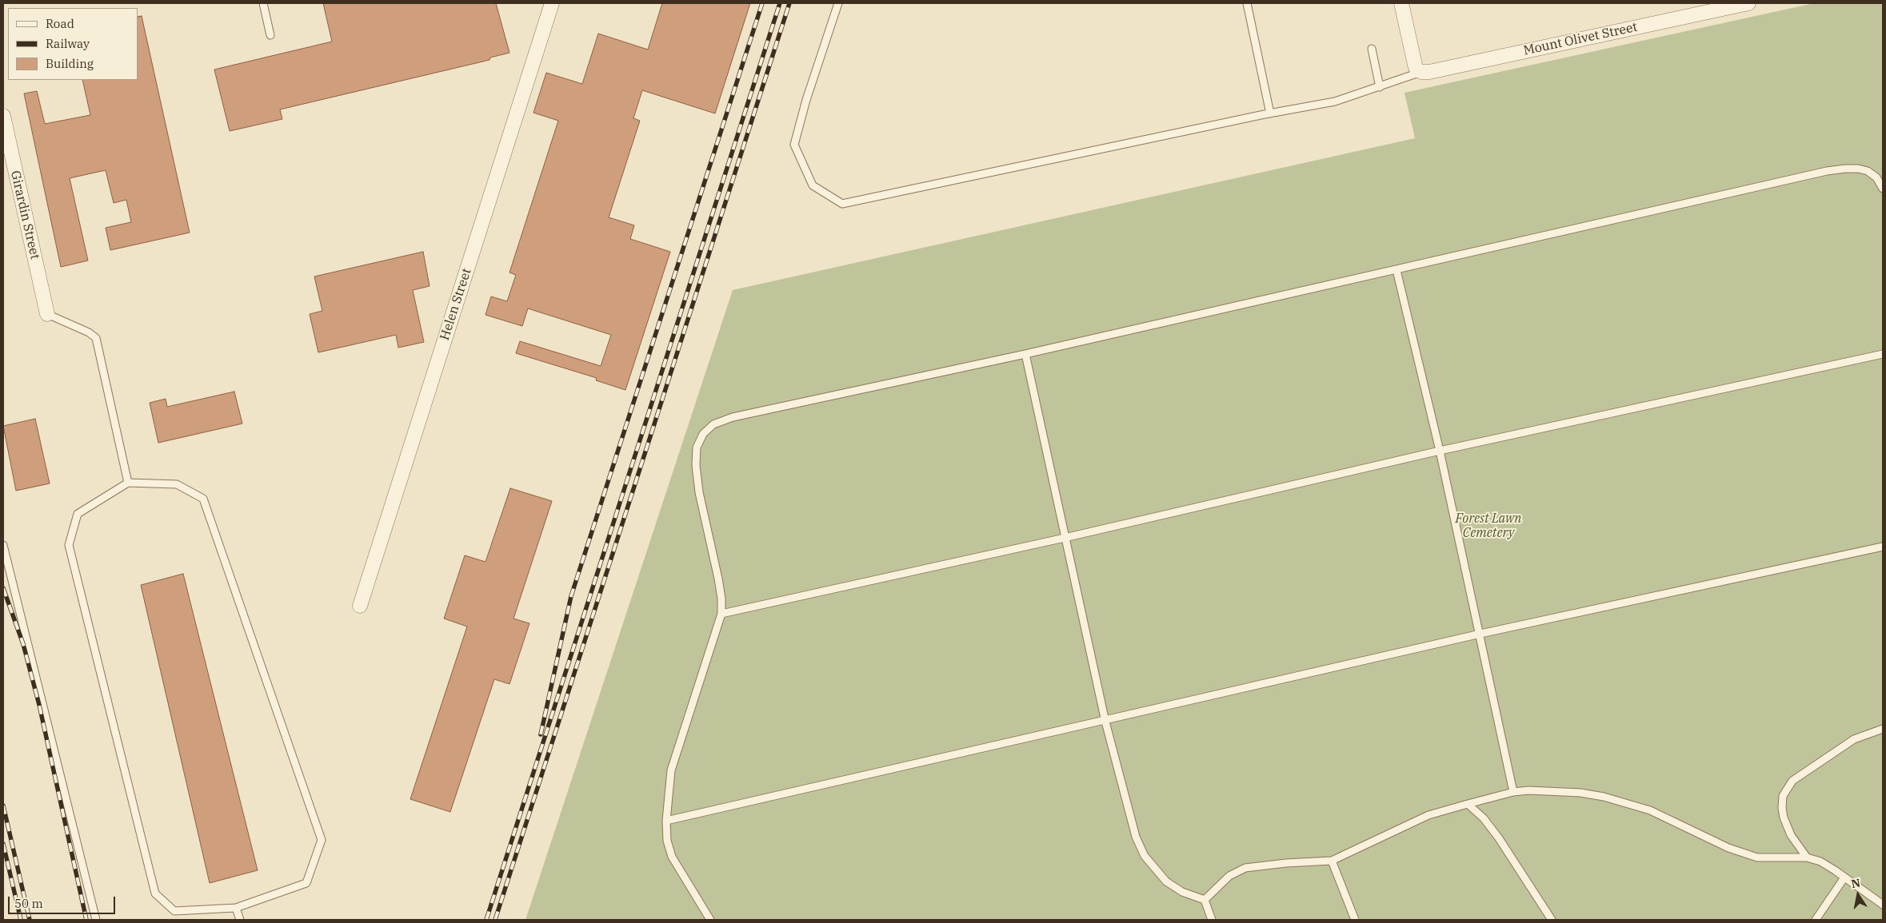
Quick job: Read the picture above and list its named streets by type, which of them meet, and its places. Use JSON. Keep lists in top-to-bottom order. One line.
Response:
{"streets":{"street":["Mount Olivet Street","Girardin Street","Helen Street"]},"parks":["Forest Lawn Cemetery"],"legend":["Road","Railway","Building"],"scale_bar":"50 m","north":"top"}
